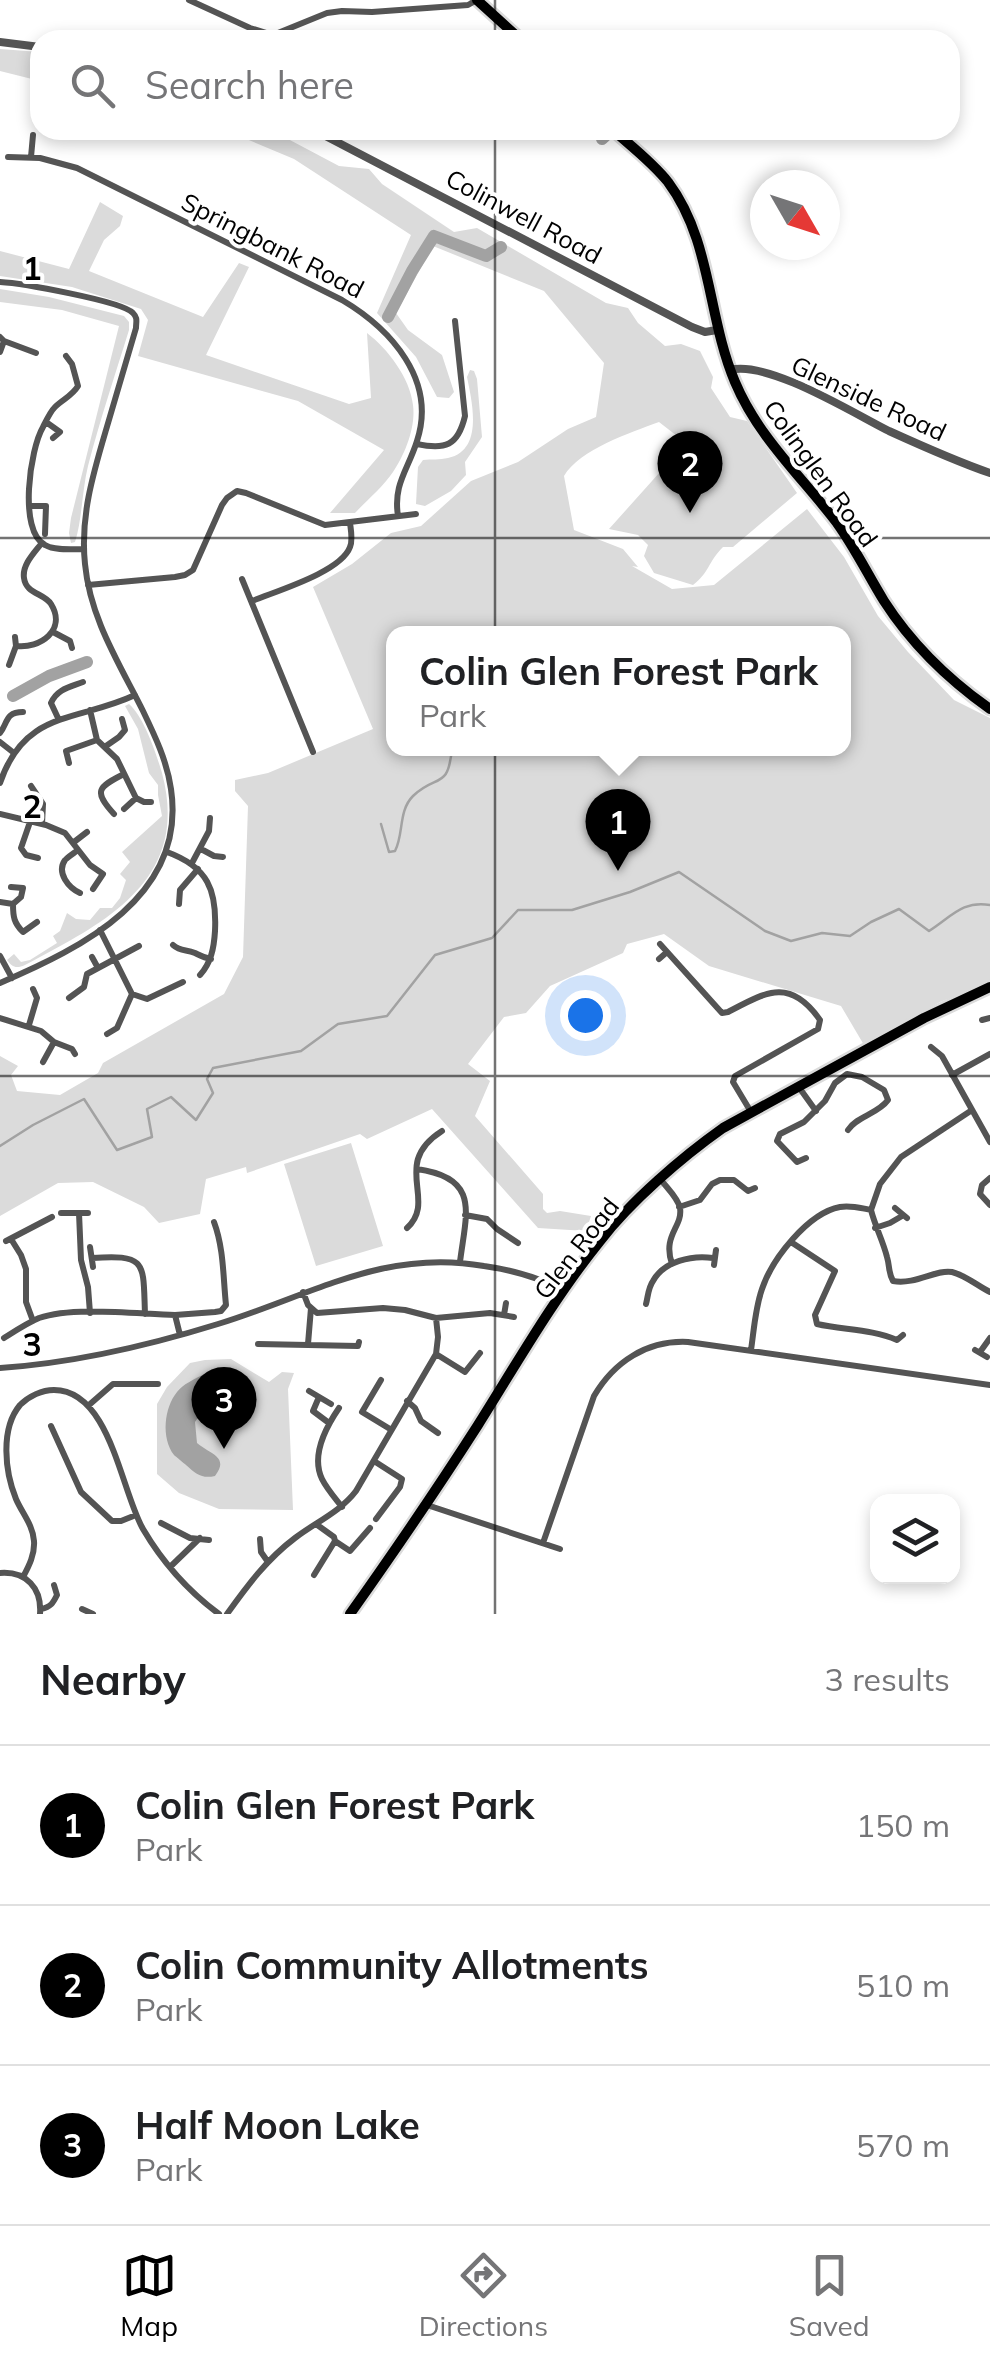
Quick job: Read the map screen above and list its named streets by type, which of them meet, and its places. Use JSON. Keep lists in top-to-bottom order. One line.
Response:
{"streets":{"main road":["Colinglen Road","Glen Road"],"street":["Colinwell Road","Springbank Road","Glenside Road"]},"crossings":[["Colinwell Road","Colinglen Road"],["Glenside Road","Colinglen Road"]],"north":"bottom right","page":{"search":"Search here","pins":["2","1","3"],"popup":["Colin Glen Forest Park","Park"],"heading":["Nearby","3 results"],"list":[{"mark":"1","name":"Colin Glen Forest Park","note":"Park","value":"150 m"},{"mark":"2","name":"Colin Community Allotments","note":"Park","value":"510 m"},{"mark":"3","name":"Half Moon Lake","note":"Park","value":"570 m"}],"nav":["Map","Directions","Saved"]},"grid":{"rows":["1","2","3"]}}
